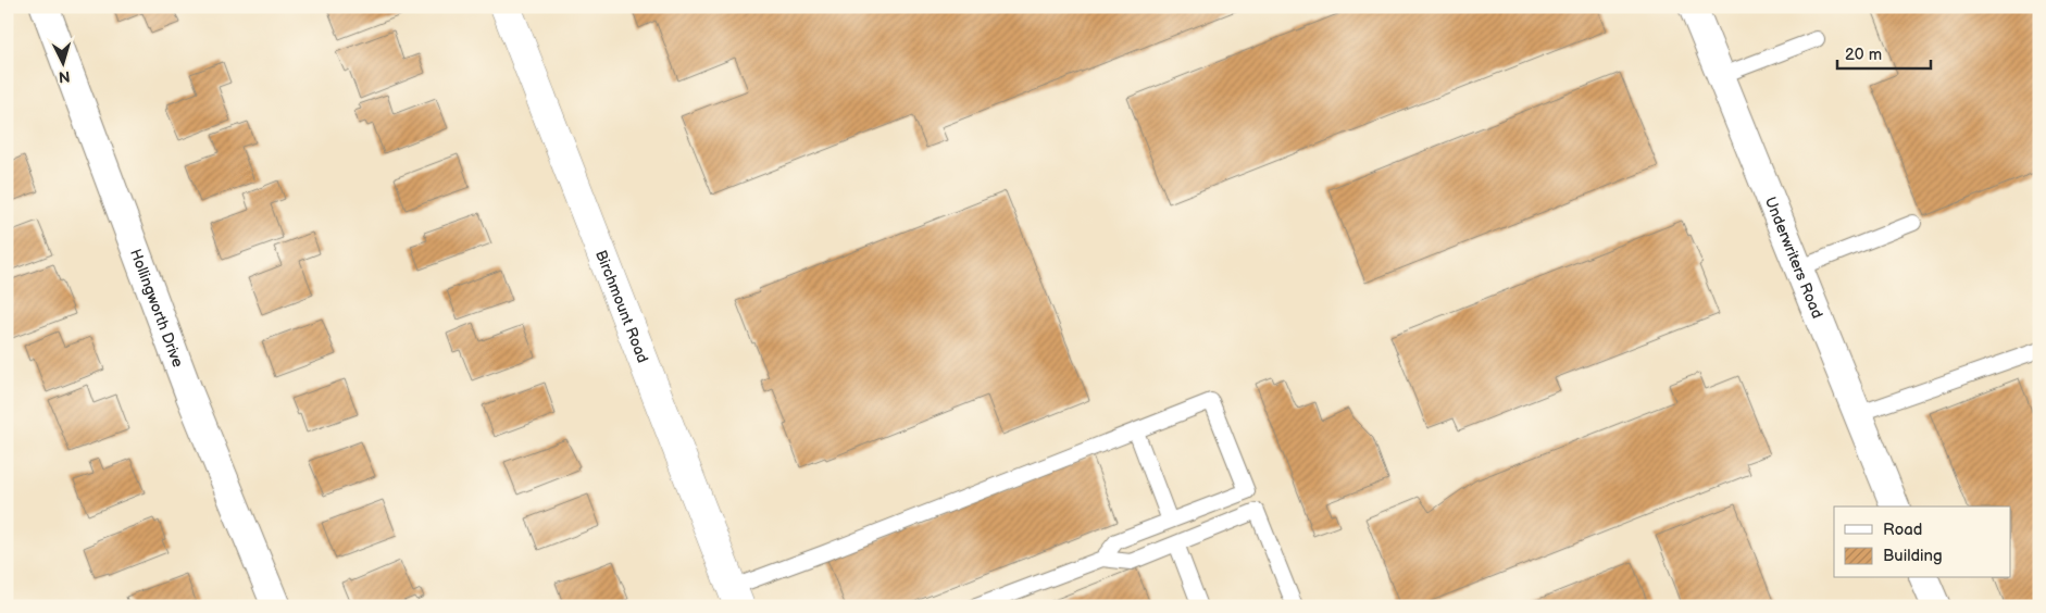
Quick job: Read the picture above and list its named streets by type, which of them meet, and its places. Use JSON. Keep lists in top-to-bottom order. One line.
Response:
{"streets":{"main road":["Birchmount Road"],"street":["Underwriters Road","Hollingworth Drive"]},"legend":["Road","Building"],"scale_bar":"20 m","north":"bottom"}
